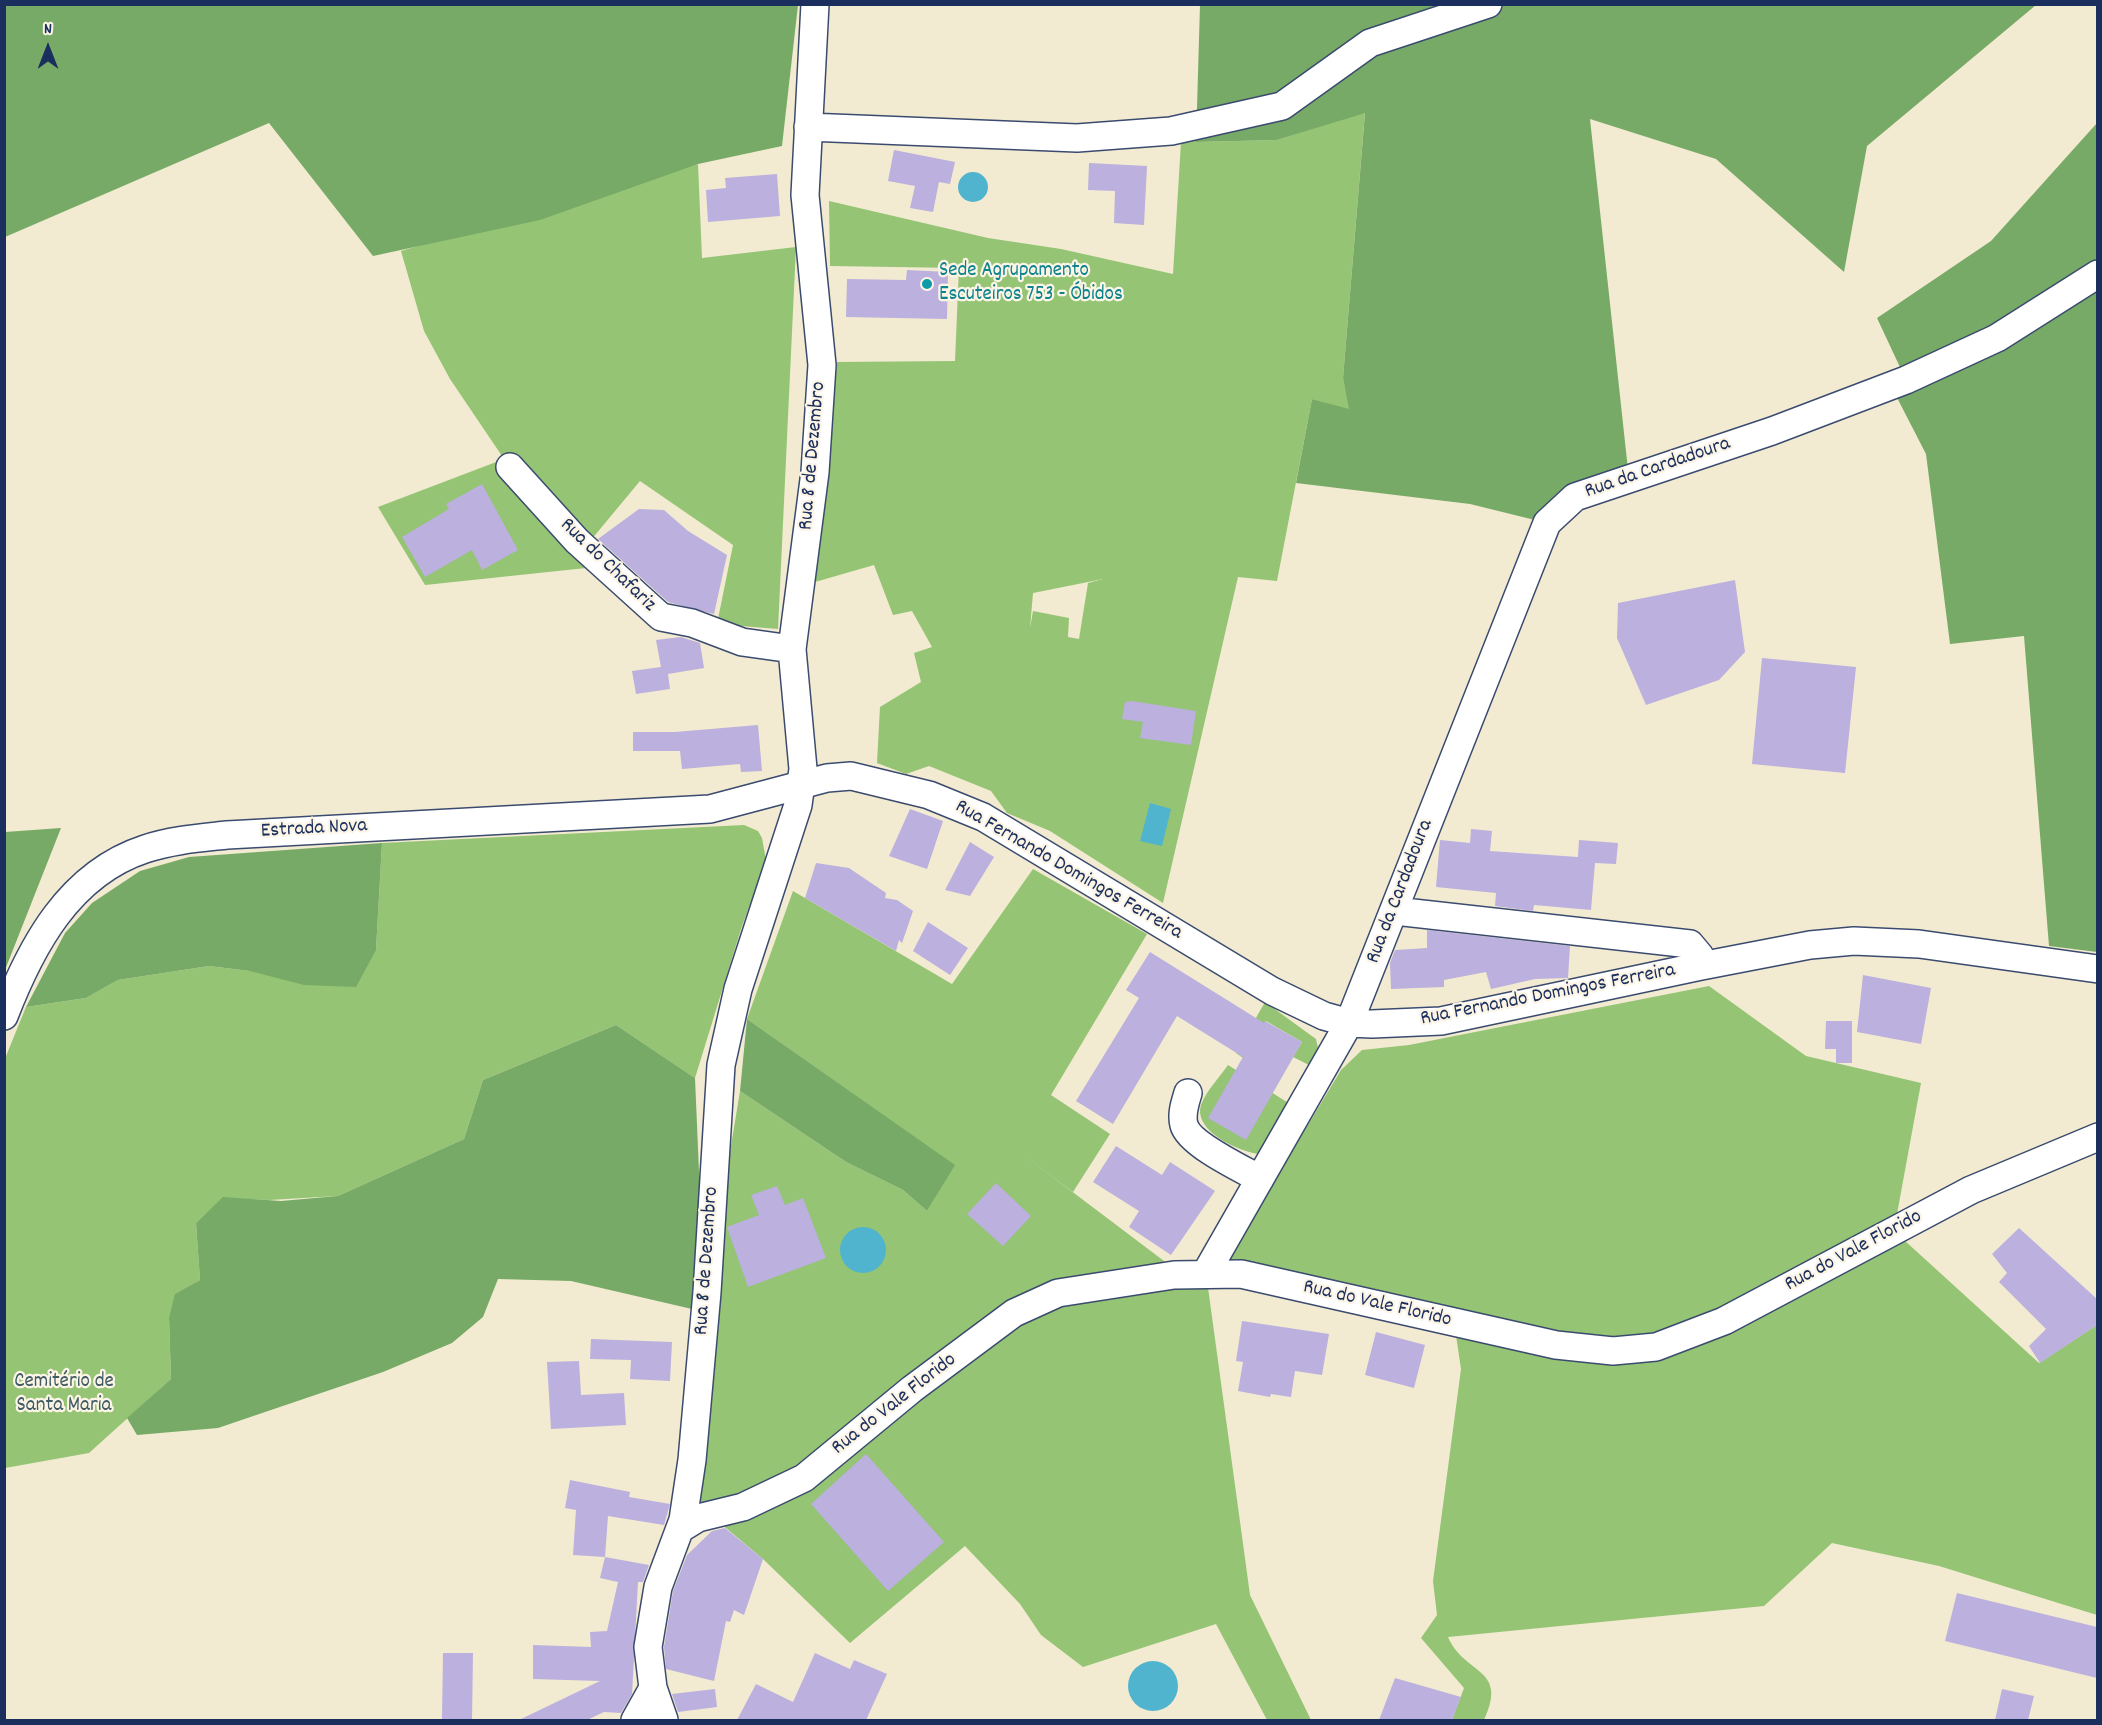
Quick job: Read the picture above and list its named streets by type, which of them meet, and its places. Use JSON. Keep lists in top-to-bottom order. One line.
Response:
{"streets":{"street":["Rua 8 de Dezembro","Rua da Cardadoura","Rua do Chafariz","Estrada Nova","Rua Fernando Domingos Ferreira","Rua do Vale Florido"]},"crossings":[["Rua 8 de Dezembro","Rua do Chafariz"],["Rua 8 de Dezembro","Estrada Nova"],["Rua 8 de Dezembro","Rua Fernando Domingos Ferreira"],["Rua 8 de Dezembro","Rua do Vale Florido"],["Rua da Cardadoura","Rua Fernando Domingos Ferreira"],["Rua da Cardadoura","Rua do Vale Florido"],["Estrada Nova","Rua Fernando Domingos Ferreira"]],"parks":["Cemitério de Santa Maria"],"places":["Sede Agrupamento Escuteiros 753 - Óbidos"],"north":"top"}
